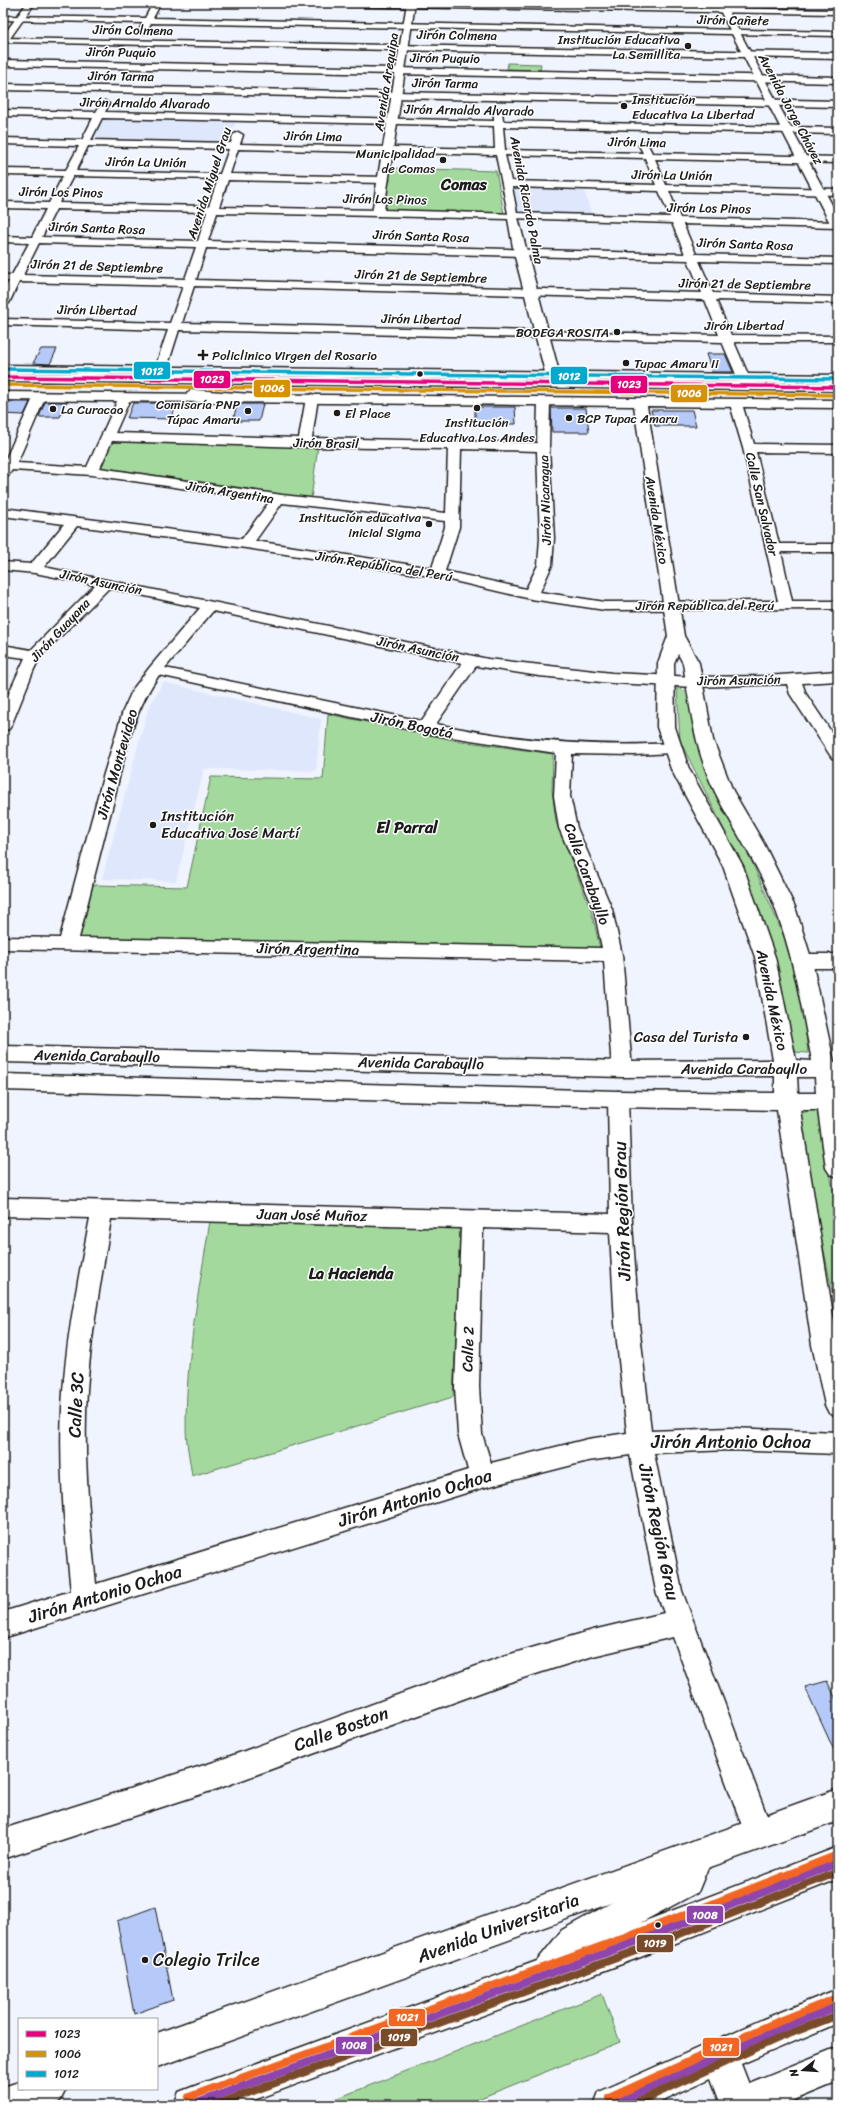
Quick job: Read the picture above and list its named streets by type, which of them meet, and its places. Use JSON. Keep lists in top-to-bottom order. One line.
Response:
{"streets":{"main road":["Avenida Arequipa","Avenida Jorge Chávez","Jirón Los Pinos","Avenida Ricardo Palma","Avenida México","Avenida Carabayllo","Avenida Universitaria"],"street":["Jirón Cañete","Jirón Colmena","Jirón Puquio","Jirón Tarma","Jirón Arnaldo Alvarado","Jirón Lima","Jirón La Unión","Avenida Miguel Grau","Jirón Santa Rosa","Jirón 21 de Septiembre","Jirón Libertad","Jirón Brasil","Jirón Argentina","Jirón Nicaragua","Calle San Salvador","Jirón República del Perú","Jirón Asunción","Jirón Guayana","Jirón Bogotá","Jirón Montevideo","Calle Carabayllo","Jirón Región Grau","Juan José Muñoz","Calle 2","Calle 3C","Jirón Antonio Ochoa","Calle Boston"]},"crossings":[["Jirón Cañete","Jirón Colmena"],["Jirón Cañete","Jirón Puquio"],["Jirón Cañete","Avenida Arequipa"],["Jirón Cañete","Avenida Jorge Chávez"],["Jirón Cañete","Avenida Miguel Grau"],["Jirón Cañete","Avenida Ricardo Palma"],["Jirón Colmena","Jirón Puquio"],["Jirón Colmena","Avenida Arequipa"],["Jirón Colmena","Avenida Jorge Chávez"],["Jirón Colmena","Avenida Miguel Grau"],["Jirón Colmena","Avenida Ricardo Palma"],["Jirón Puquio","Avenida Arequipa"],["Jirón Puquio","Avenida Jorge Chávez"],["Jirón Puquio","Avenida Miguel Grau"],["Jirón Puquio","Avenida Ricardo Palma"],["Jirón Tarma","Avenida Arequipa"],["Jirón Tarma","Avenida Jorge Chávez"],["Jirón Tarma","Avenida Miguel Grau"],["Jirón Tarma","Avenida Ricardo Palma"],["Avenida Arequipa","Jirón Arnaldo Alvarado"],["Avenida Arequipa","Jirón Lima"],["Avenida Arequipa","Jirón La Unión"],["Avenida Arequipa","Jirón Los Pinos"],["Jirón Arnaldo Alvarado","Avenida Jorge Chávez"],["Jirón Arnaldo Alvarado","Avenida Miguel Grau"],["Jirón Arnaldo Alvarado","Avenida Ricardo Palma"],["Avenida Jorge Chávez","Jirón Lima"],["Avenida Jorge Chávez","Jirón La Unión"],["Avenida Jorge Chávez","Jirón Los Pinos"],["Jirón Lima","Avenida Miguel Grau"],["Jirón Lima","Avenida Ricardo Palma"],["Jirón La Unión","Avenida Miguel Grau"],["Jirón La Unión","Avenida Ricardo Palma"],["Avenida Miguel Grau","Jirón Los Pinos"],["Avenida Miguel Grau","Jirón Santa Rosa"],["Avenida Miguel Grau","Jirón 21 de Septiembre"],["Avenida Miguel Grau","Jirón Libertad"],["Jirón Los Pinos","Avenida Ricardo Palma"],["Avenida Ricardo Palma","Jirón Santa Rosa"],["Avenida Ricardo Palma","Jirón 21 de Septiembre"],["Avenida Ricardo Palma","Jirón Libertad"],["Jirón Brasil","Jirón Nicaragua"],["Jirón Argentina","Jirón Montevideo"],["Jirón Argentina","Calle Carabayllo"],["Jirón Nicaragua","Jirón República del Perú"],["Calle San Salvador","Jirón República del Perú"],["Avenida México","Jirón República del Perú"],["Avenida México","Jirón Asunción"],["Avenida México","Jirón Bogotá"],["Avenida México","Avenida Carabayllo"],["Jirón Asunción","Jirón Guayana"],["Jirón Asunción","Jirón Montevideo"],["Jirón Bogotá","Jirón Montevideo"],["Jirón Bogotá","Calle Carabayllo"],["Calle Carabayllo","Avenida Carabayllo"],["Avenida Carabayllo","Jirón Región Grau"],["Jirón Región Grau","Juan José Muñoz"],["Jirón Región Grau","Jirón Antonio Ochoa"],["Jirón Región Grau","Calle Boston"],["Jirón Región Grau","Avenida Universitaria"],["Juan José Muñoz","Calle 2"],["Juan José Muñoz","Calle 3C"],["Calle 2","Jirón Antonio Ochoa"],["Calle 3C","Jirón Antonio Ochoa"]],"districts":["Comas","El Parral","La Hacienda"],"places":{"other":["Institución Educativa La Semillita","Institución Educativa La Libertad","Municipalidad de Comas","BODEGA ROSITA","Tupac Amaru Ii","Institución Educativa Los Andes","La Curacao","Comisaría PNP Túpac Amaru","El Place","BCP Tupac Amaru","Institución educativa inicial Sigma","Institución Educativa José Martí","Casa del Turista","Colegio Trilce"],"health":["Policlinico Virgen del Rosario"]},"lines":["transit line 1012","transit line 1023","transit line 1006","transit line 1021","transit line 1008","transit line 1019"],"legend":["1023","1006","1012"],"north":"left"}
